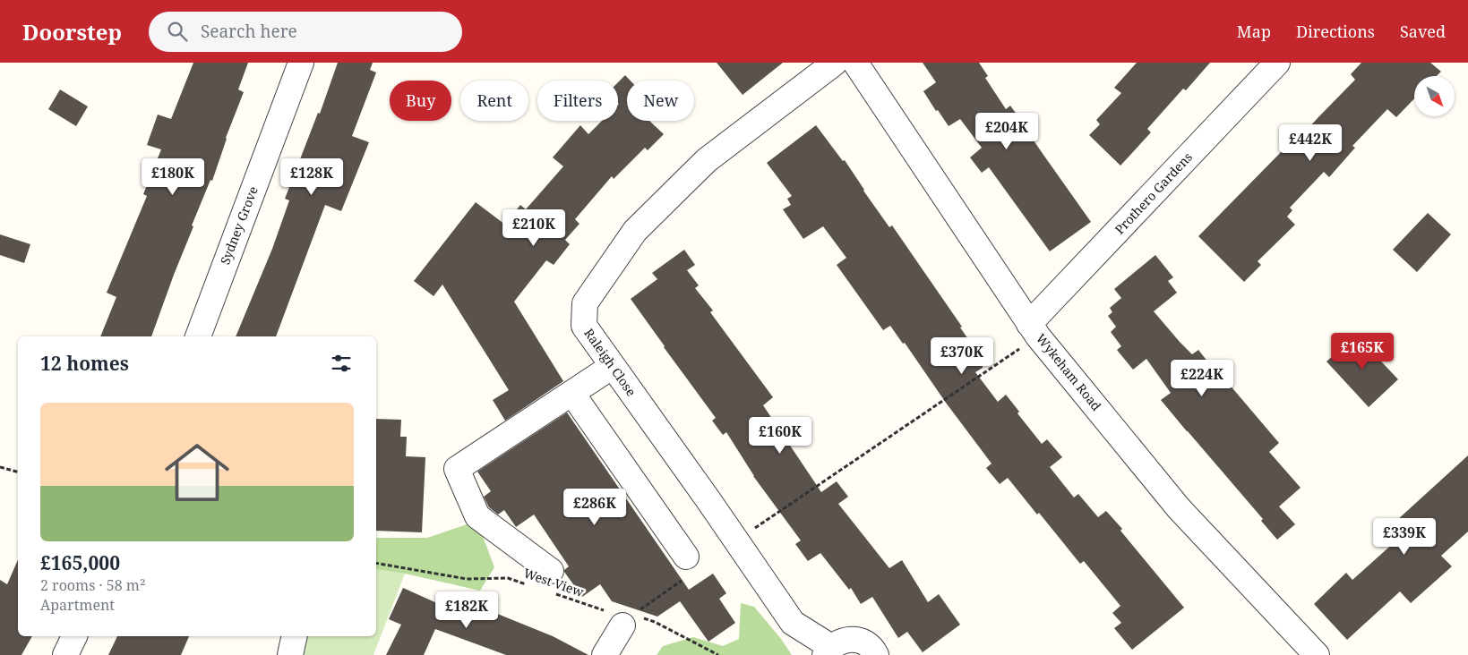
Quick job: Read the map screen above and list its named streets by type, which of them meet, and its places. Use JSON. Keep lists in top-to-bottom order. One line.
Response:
{"streets":{"street":["Prothero Gardens","Sydney Grove","Raleigh Close","Wykeham Road"],"path":["West View"]},"crossings":[["Prothero Gardens","Wykeham Road"]],"north":"bottom right","page":{"header":"Doorstep","search":"Search here","nav":["Map","Directions","Saved"],"chip":["Buy","Rent","Filters","New"],"price":["£204K","£442K","£180K","£128K","£210K","£165K","£370K","£224K","£160K","£286K","£339K","£182K"],"heading":"12 homes","list":[{"name":"£165,000","note":"2 rooms · 58 m² · Apartment"}]}}
